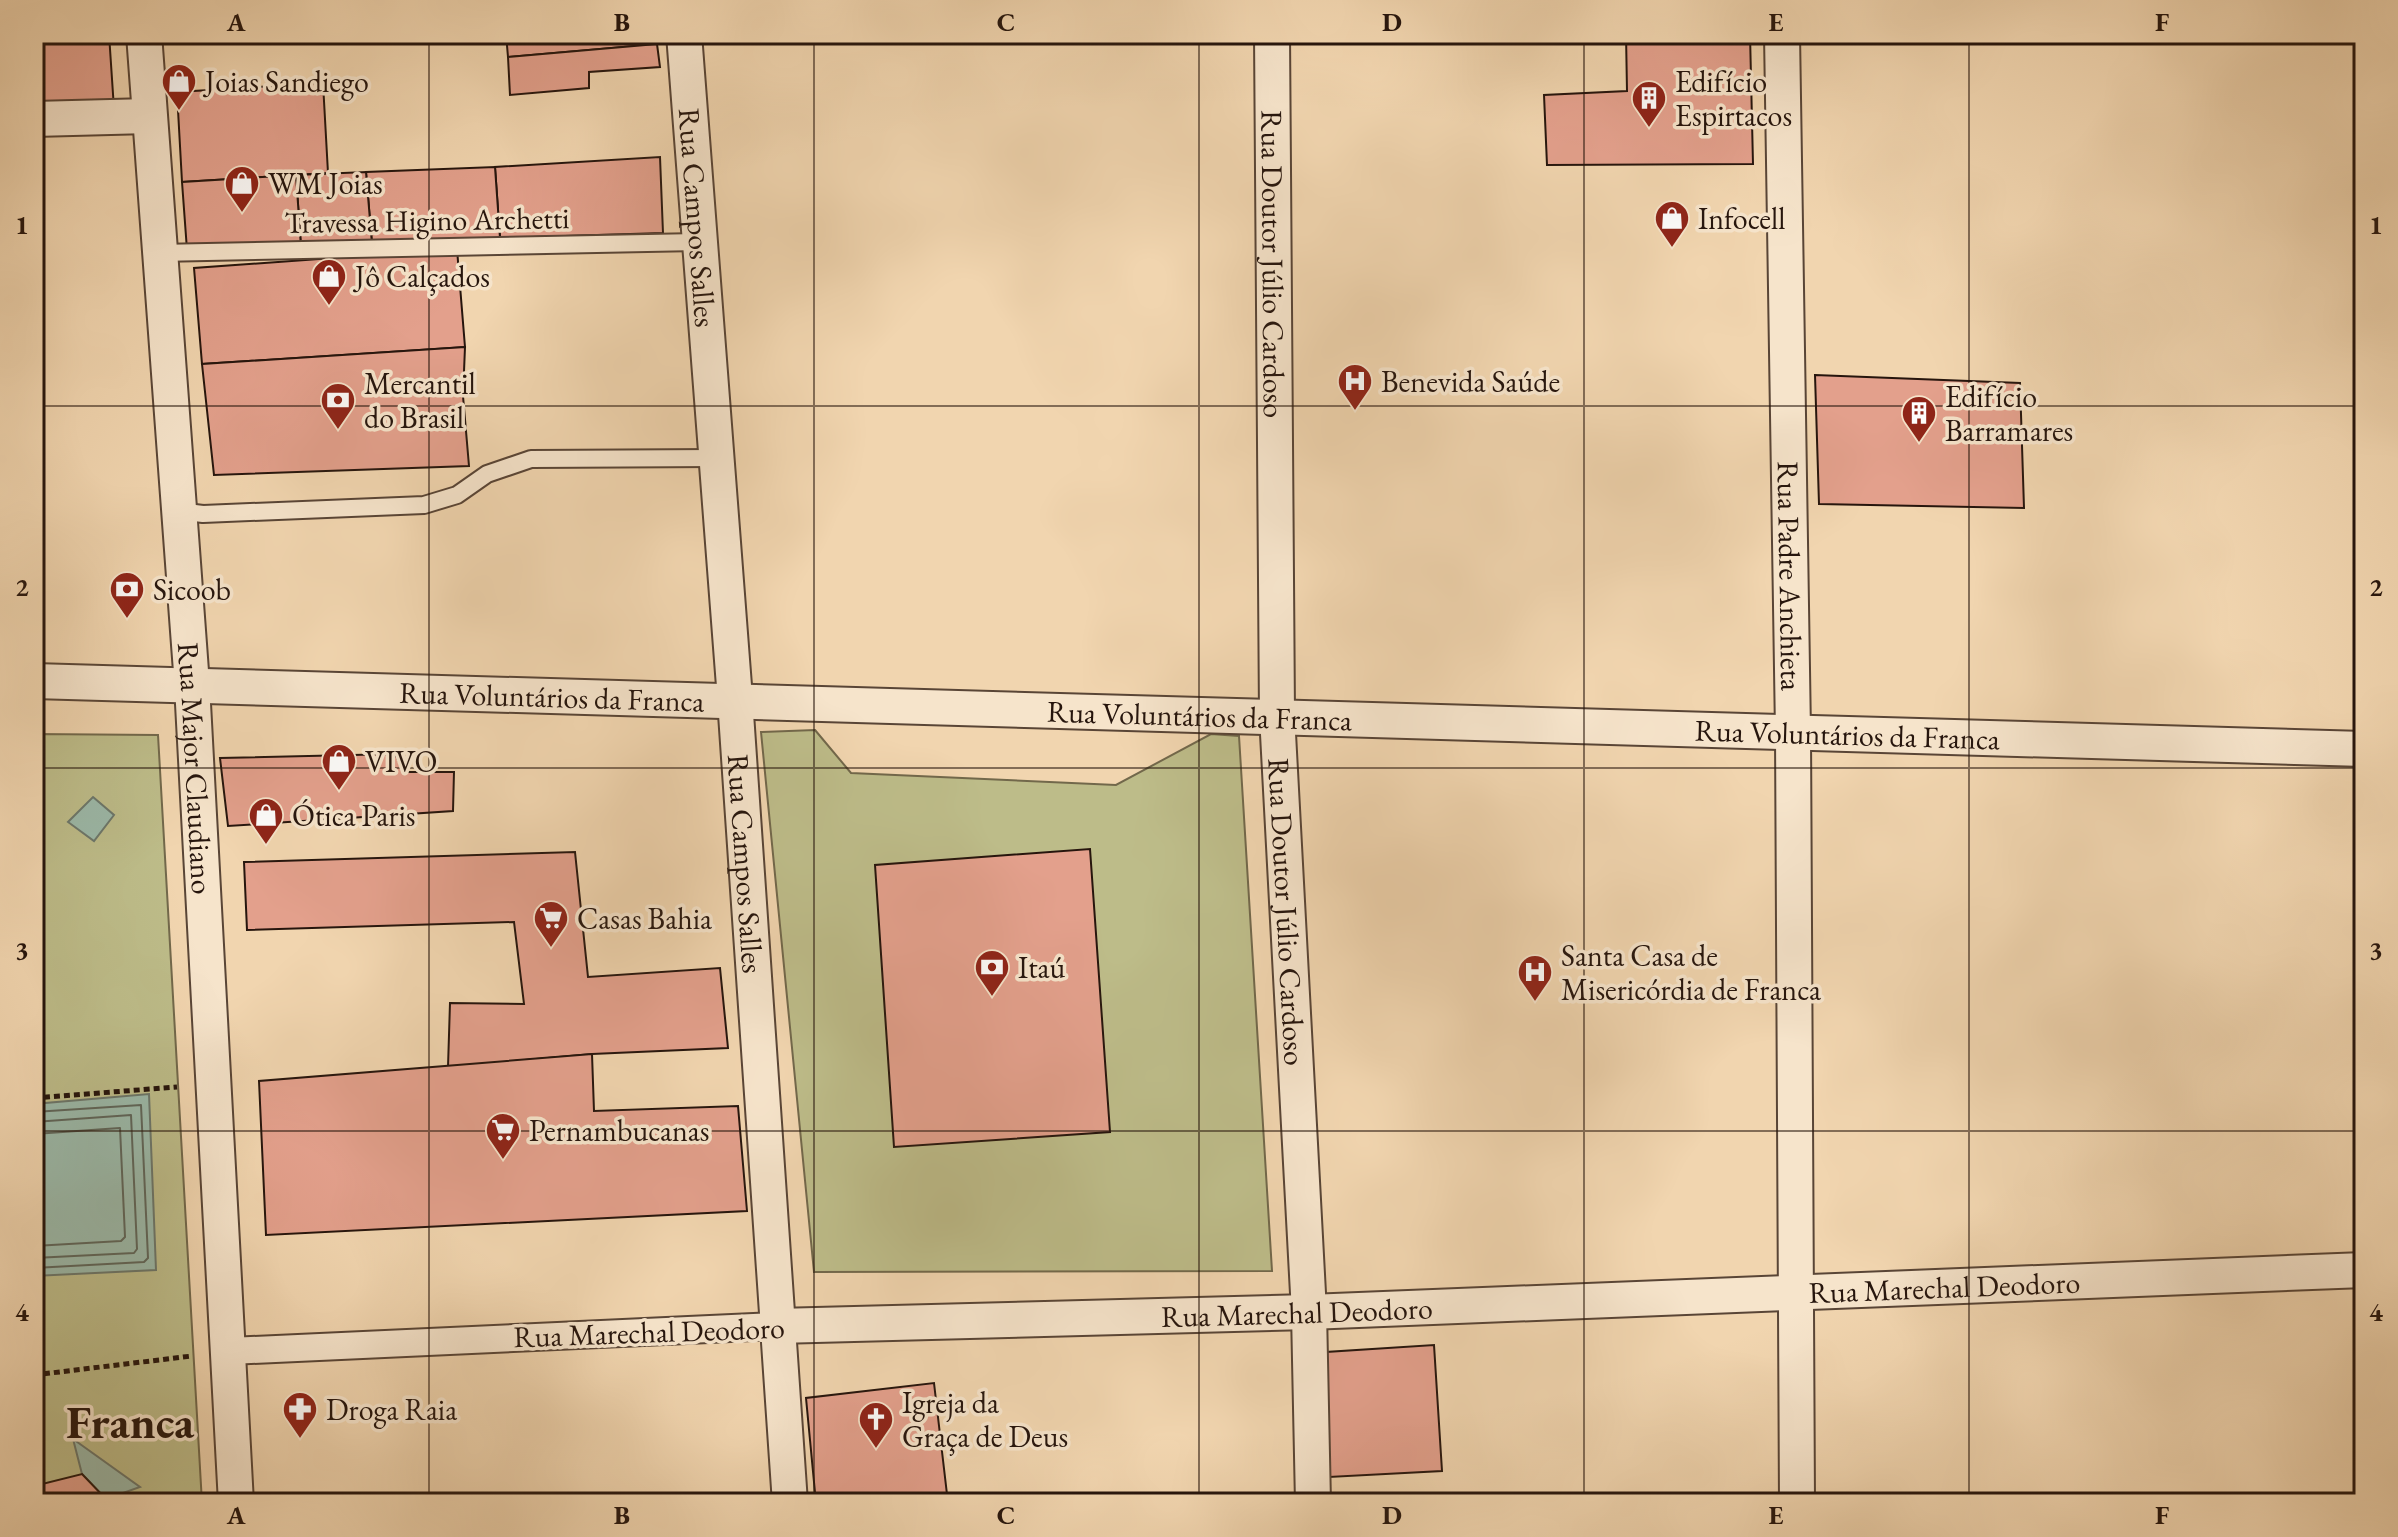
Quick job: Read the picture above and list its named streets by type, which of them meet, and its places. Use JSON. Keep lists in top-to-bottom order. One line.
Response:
{"streets":{"street":["Rua Campos Salles","Rua Doutor Júlio Cardoso","Rua Padre Anchieta","Rua Voluntários da Franca","Rua Major Claudiano","Rua Marechal Deodoro"],"lane":["Travessa Higino Archetti"]},"crossings":[["Rua Campos Salles","Travessa Higino Archetti"],["Rua Campos Salles","Rua Voluntários da Franca"],["Rua Campos Salles","Rua Marechal Deodoro"],["Travessa Higino Archetti","Rua Major Claudiano"],["Rua Doutor Júlio Cardoso","Rua Voluntários da Franca"],["Rua Doutor Júlio Cardoso","Rua Marechal Deodoro"],["Rua Padre Anchieta","Rua Voluntários da Franca"],["Rua Padre Anchieta","Rua Marechal Deodoro"],["Rua Voluntários da Franca","Rua Major Claudiano"],["Rua Major Claudiano","Rua Marechal Deodoro"]],"districts":["Franca"],"places":{"shop":["Joias Sandiego","WM Joias","Infocell","Jô Calçados","VIVO","Ótica Paris"],"building":["Edifício Espirtacos","Edifício Barramares"],"hospital":["Benevida Saúde","Santa Casa de Misericórdia de Franca"],"bank":["Mercantil do Brasil","Sicoob","Itaú"],"supermarket":["Casas Bahia","Pernambucanas"],"pharmacy":["Droga Raia"],"church":["Igreja da Graça de Deus"]},"grid":{"columns":["A","B","C","D","E","F"],"rows":["1","2","3","4"]}}
